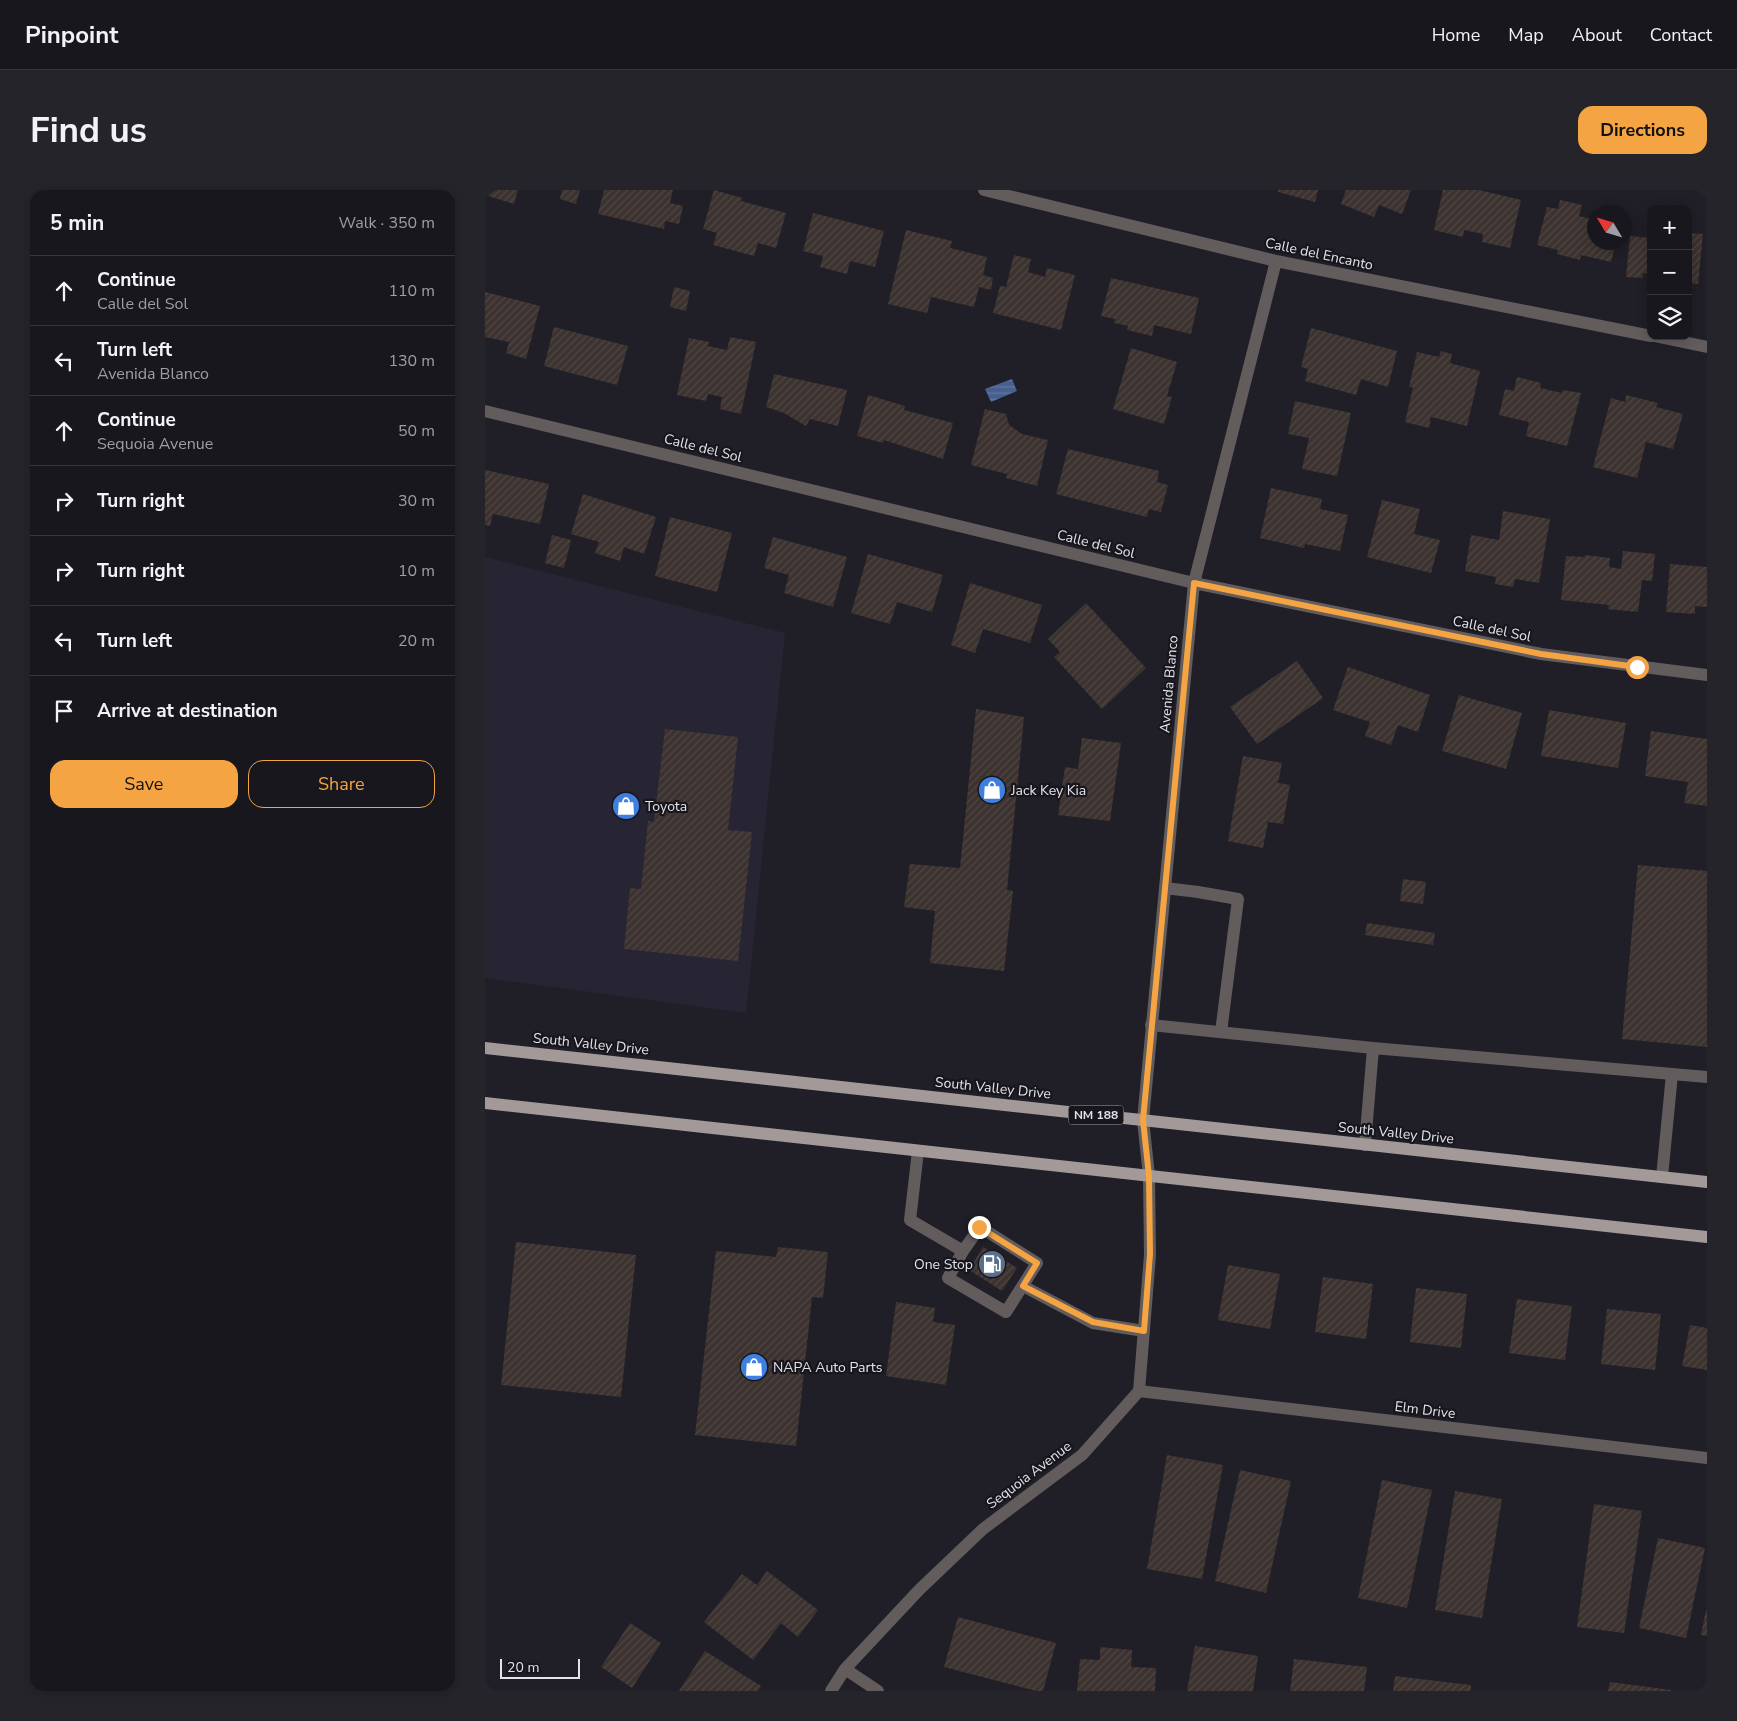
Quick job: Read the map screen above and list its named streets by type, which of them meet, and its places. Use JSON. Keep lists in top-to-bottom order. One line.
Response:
{"streets":{"main road":["South Valley Drive","NM 188"],"street":["Calle del Encanto","Calle del Sol","Avenida Blanco","Elm Drive","Sequoia Avenue"]},"crossings":[["Calle del Encanto","Avenida Blanco"],["Calle del Sol","Avenida Blanco"],["Avenida Blanco","South Valley Drive"],["Elm Drive","Sequoia Avenue"]],"places":{"shop":["Jack Key Kia","Toyota","NAPA Auto Parts"],"fuel station":["One Stop"]},"scale_bar":"20 m","north":"top left","page":{"header":"Pinpoint","nav":["Home","Map","About","Contact"],"buttons":["Directions",["Save","Share"]],"title":"Find us","heading":["5 min","Walk · 350 m"],"map_buttons":["+","−"],"list":[["Continue","Calle del Sol","110 m"],["Turn left","Avenida Blanco","130 m"],["Continue","Sequoia Avenue","50 m"],["Turn right","30 m"],["Turn right","10 m"],["Turn left","20 m"],"Arrive at destination"],"scale":"20 m"}}
